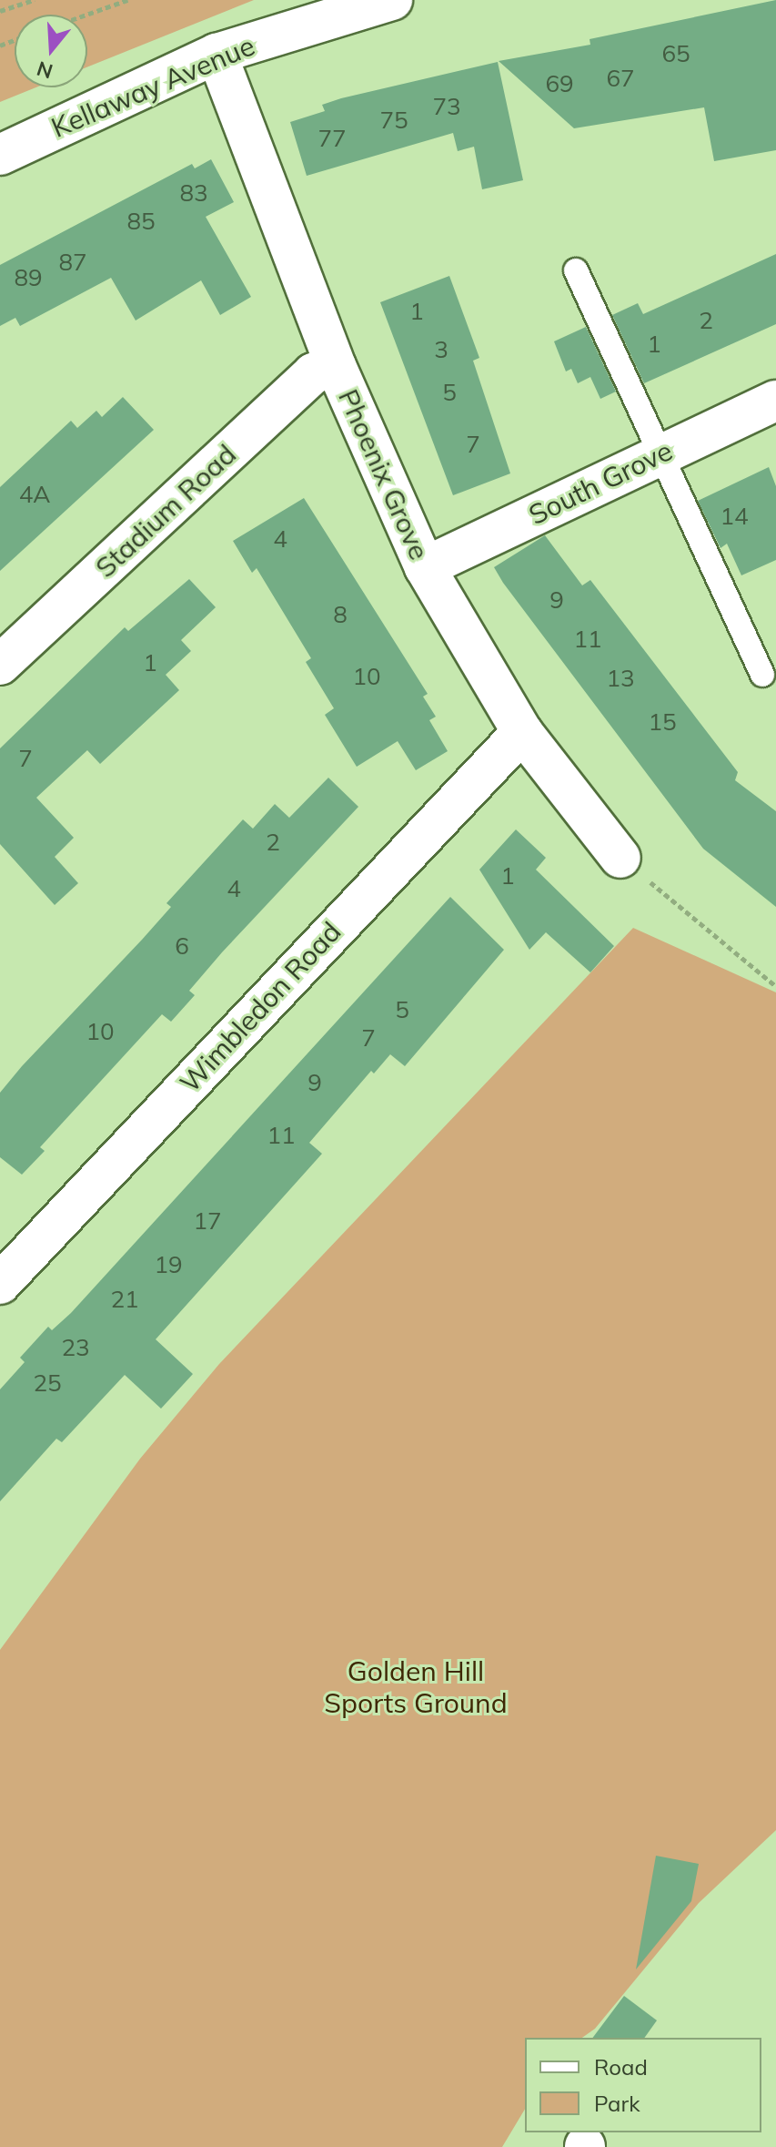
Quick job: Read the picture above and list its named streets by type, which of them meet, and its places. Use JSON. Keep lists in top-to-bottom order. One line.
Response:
{"streets":{"street":["Kellaway Avenue","Phoenix Grove","South Grove","Stadium Road","Wimbledon Road"]},"crossings":[["Kellaway Avenue","Phoenix Grove"],["Phoenix Grove","South Grove"],["Phoenix Grove","Stadium Road"],["Phoenix Grove","Wimbledon Road"]],"parks":["Golden Hill Sports Ground"],"house_numbers":["65","67","69","73","75","77","83","85","87","89","1","2","1","3","5","7","4A","14","4","9","8","11","1","10","13","15","7","2","1","4","6","5","10","7","9","11","17","19","21","23","25"],"legend":["Road","Park"],"north":"bottom"}
